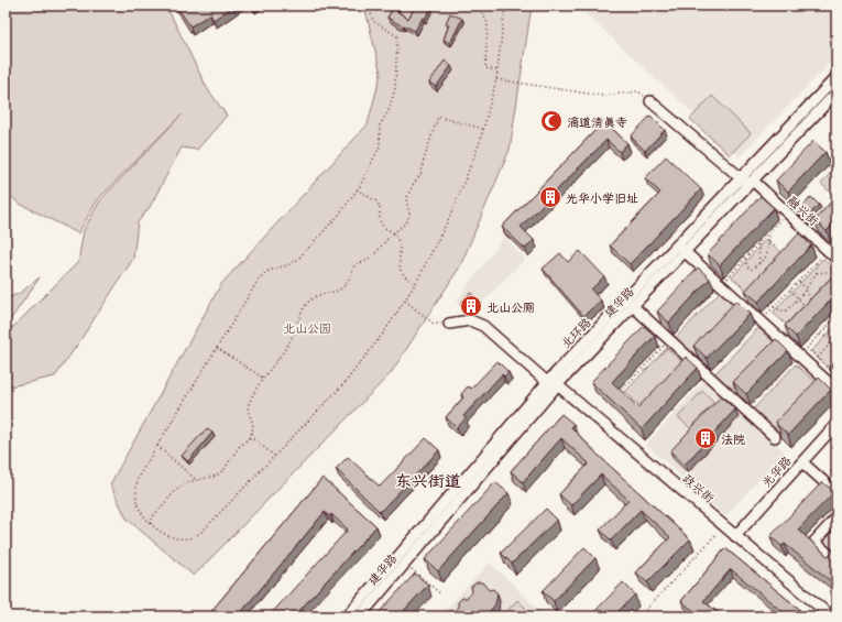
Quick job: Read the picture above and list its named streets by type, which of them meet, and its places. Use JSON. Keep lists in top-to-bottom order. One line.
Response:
{"streets":{"street":["融兴街","建华路","北环路","光华路","政兴街"]},"crossings":[["融兴街","北环路"],["建华路","北环路"],["建华路","政兴街"],["北环路","政兴街"],["光华路","政兴街"]],"districts":["东兴街道"],"parks":["北山公园"],"places":{"mosque":["滴道清真寺"],"building":["光华小学旧址","北山公厕","法院"]}}
